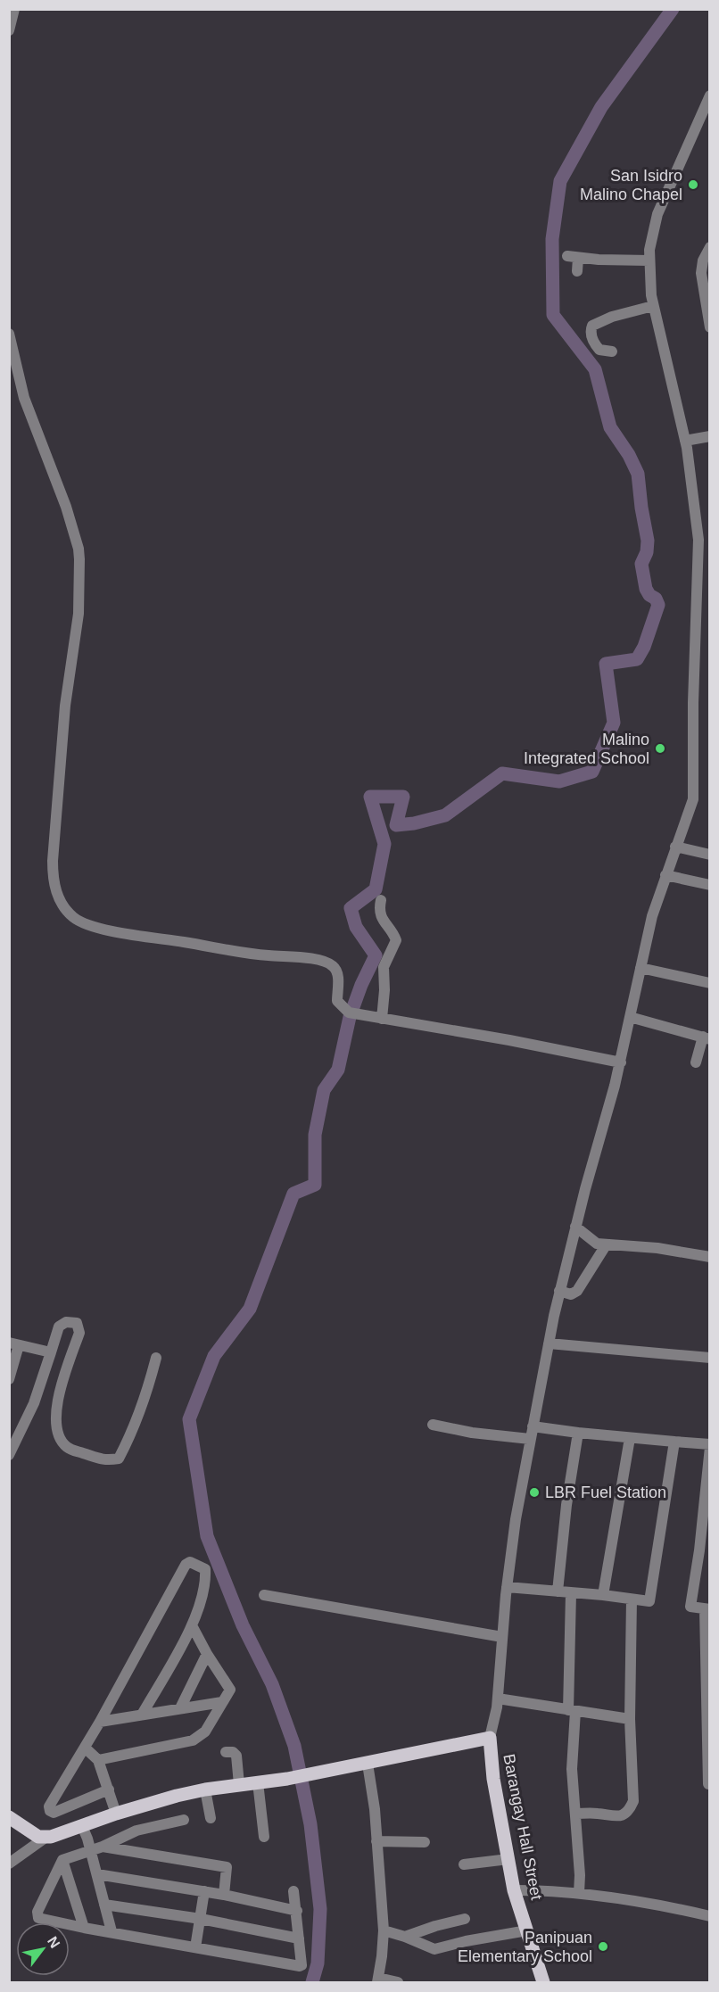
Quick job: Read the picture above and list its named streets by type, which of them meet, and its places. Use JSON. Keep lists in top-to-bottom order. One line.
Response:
{"streets":{"main road":["Barangay Hall Street"]},"places":["San Isidro Malino Chapel","Malino Integrated School","LBR Fuel Station","Panipuan Elementary School"],"north":"top right"}
